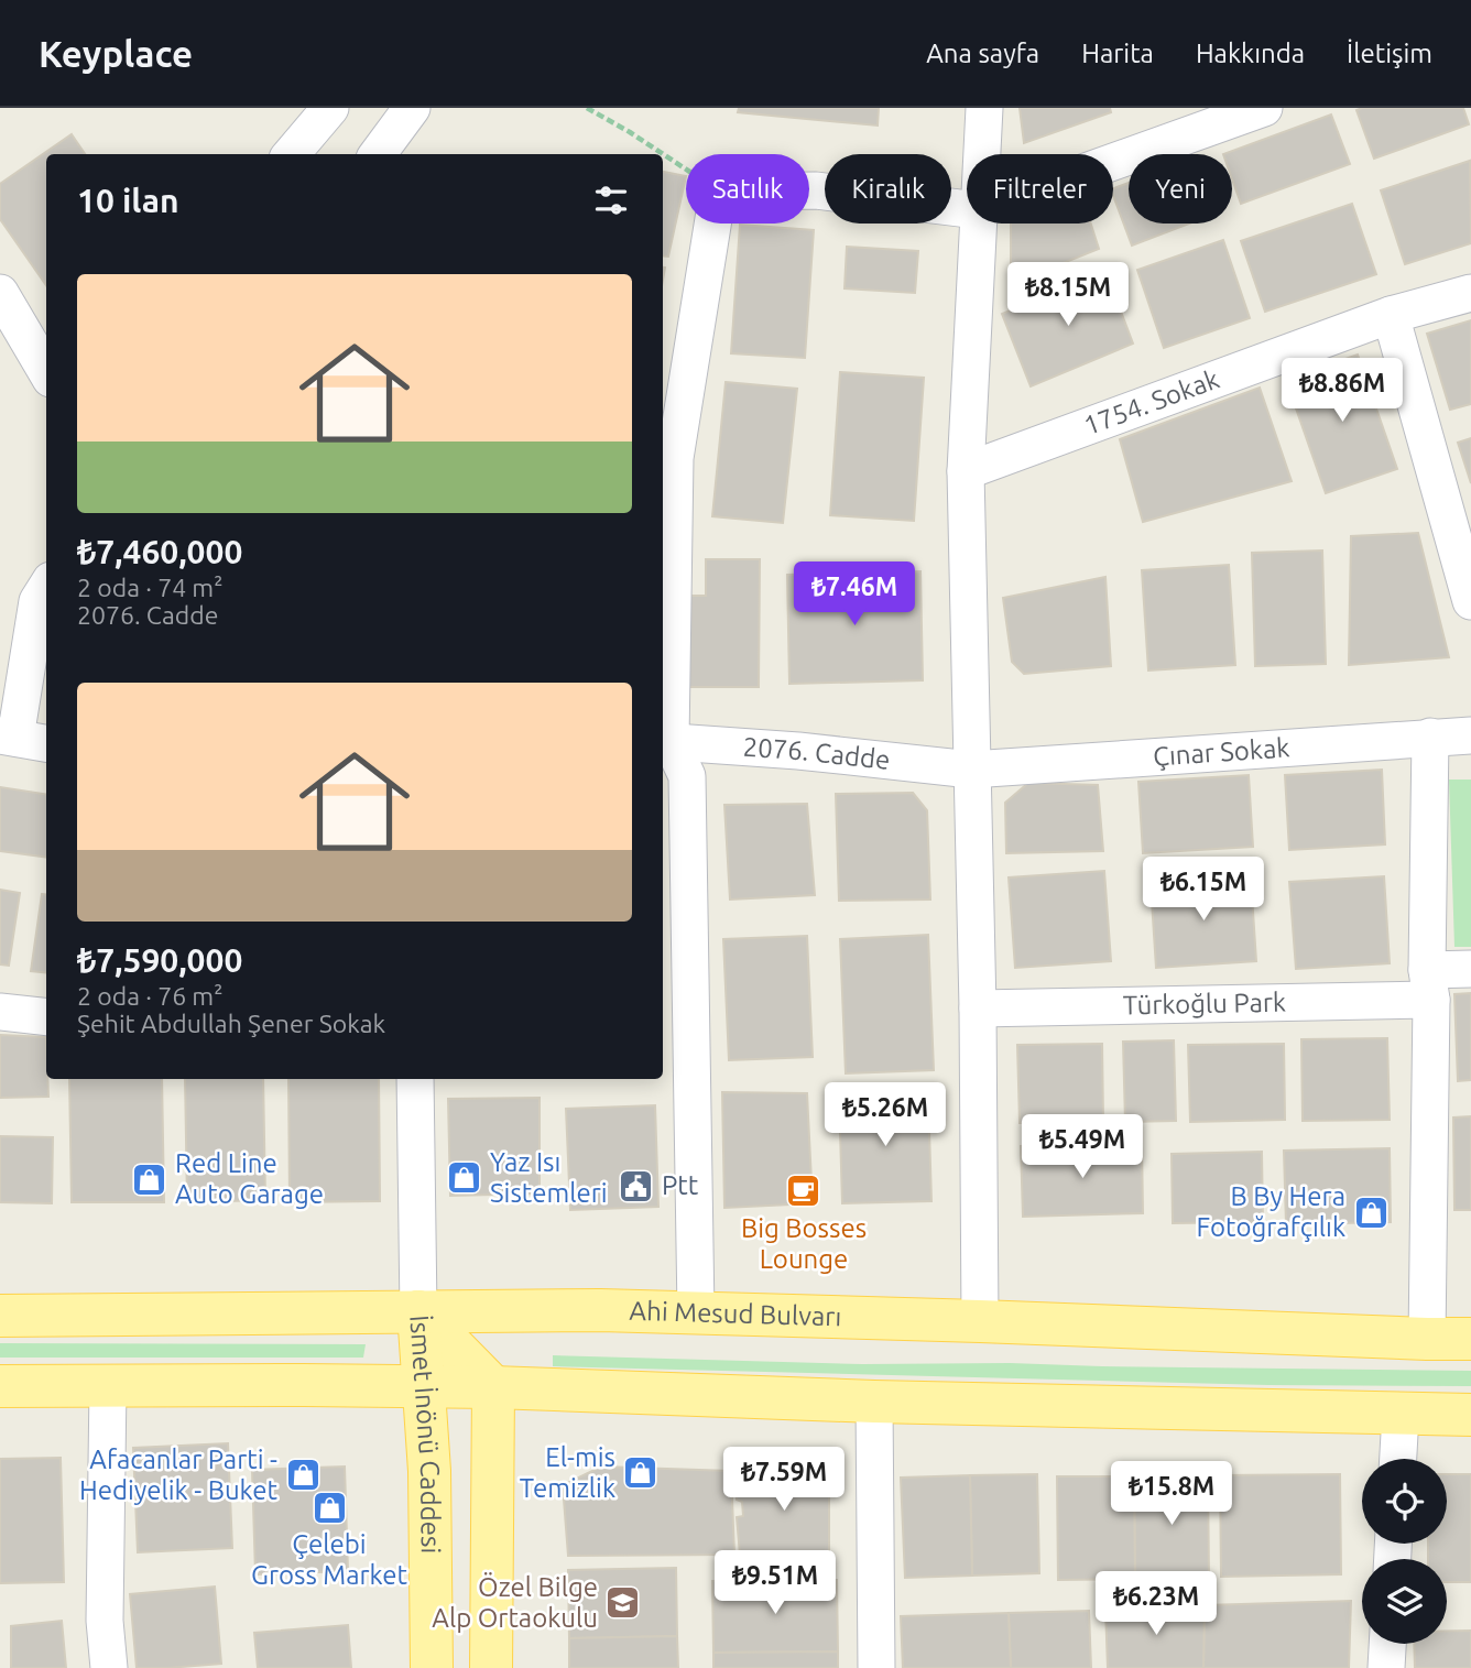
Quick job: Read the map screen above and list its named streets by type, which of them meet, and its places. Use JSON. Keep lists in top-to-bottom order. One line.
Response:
{"streets":{"main road":["Ahi Mesud Bulvarı","İsmet İnönü Caddesi"],"street":["1754. Sokak","Çınar Sokak","2076. Cadde","Türkoğlu Park"]},"crossings":[["Çınar Sokak","2076. Cadde"],["Ahi Mesud Bulvarı","İsmet İnönü Caddesi"]],"places":{"shop":["Yaz Isı Sistemleri","Red Line Auto Garage","B By Hera Fotoğrafçılık","El-mis Temizlik","Afacanlar Parti - Hediyelik - Buket","Çelebi Gross Market"],"public building":["Ptt"],"cafe":["Big Bosses Lounge"],"school or university":["Özel Bilge Alp Ortaokulu"]},"page":{"header":"Keyplace","nav":["Ana sayfa","Harita","Hakkında","İletişim"],"chip":["Satılık","Kiralık","Filtreler","Yeni"],"heading":"10 ilan","list":[{"name":"₺7,460,000","note":"2 oda · 74 m² · 2076. Cadde"},{"name":"₺7,590,000","note":"2 oda · 76 m² · Şehit Abdullah Şener Sokak"}],"price":["₺8.15M","₺8.86M","₺7.46M","₺6.15M","₺5.26M","₺5.49M","₺7.59M","₺15.8M","₺9.51M","₺6.23M"]}}
